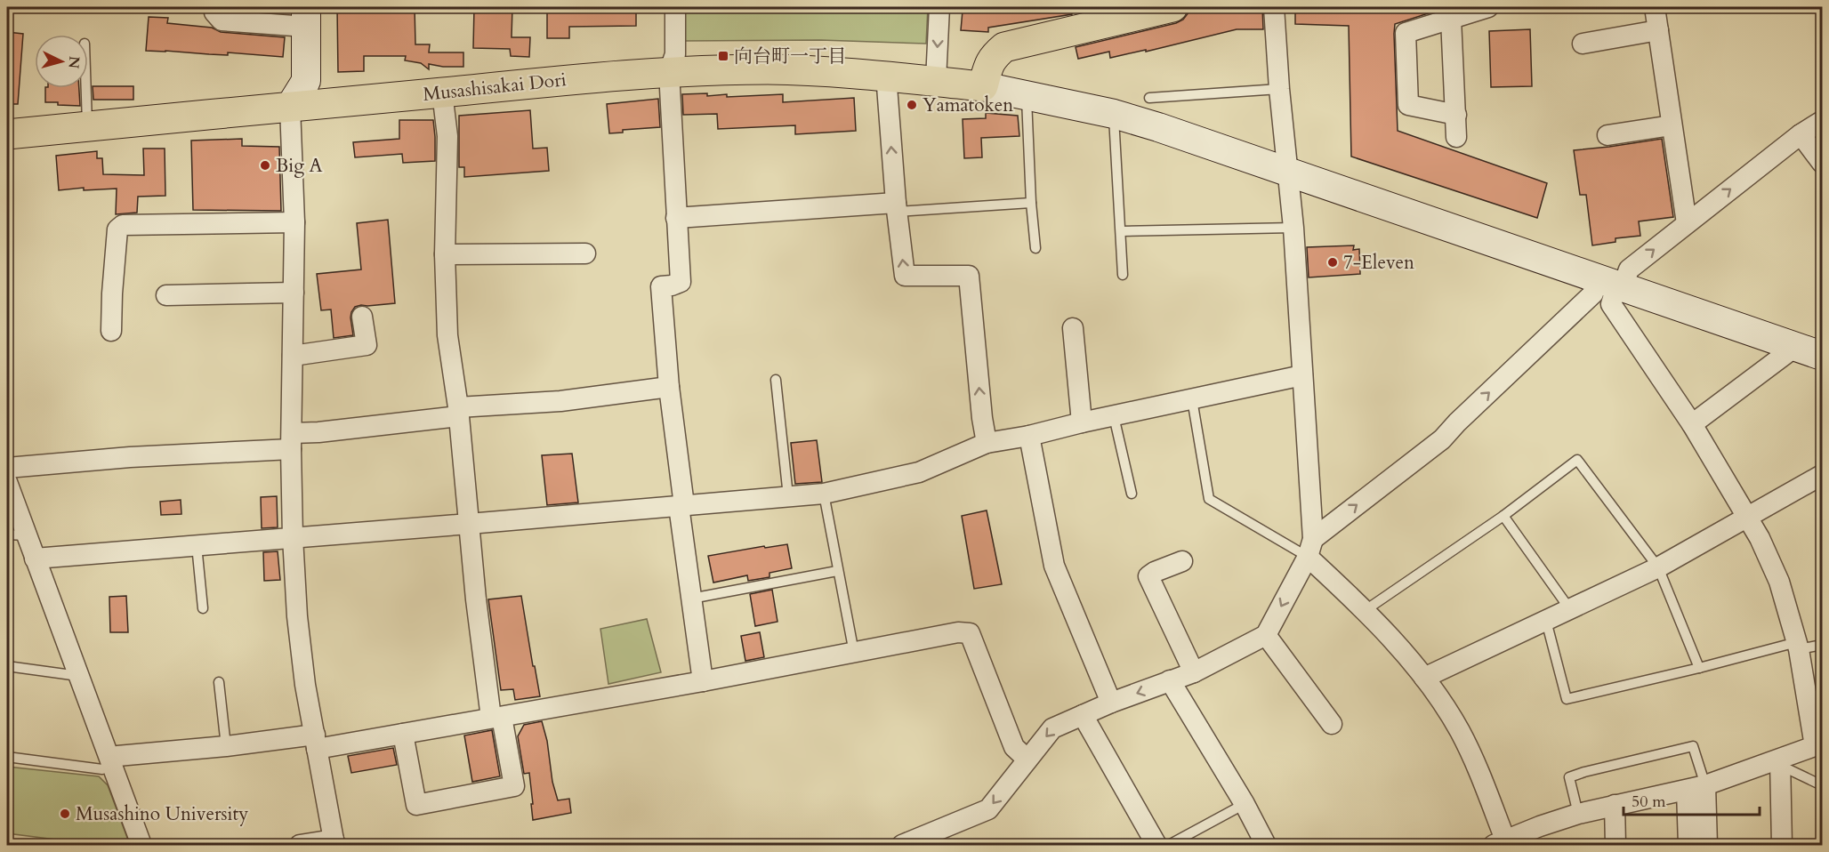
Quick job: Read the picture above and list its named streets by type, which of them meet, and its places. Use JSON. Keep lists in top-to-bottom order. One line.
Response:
{"streets":{"main road":["Musashisakai Dori"]},"places":{"transit":["向台町一丁目"],"other":["Yamatoken","Big A","7-Eleven","Musashino University"]},"scale_bar":"50 m","north":"right"}
